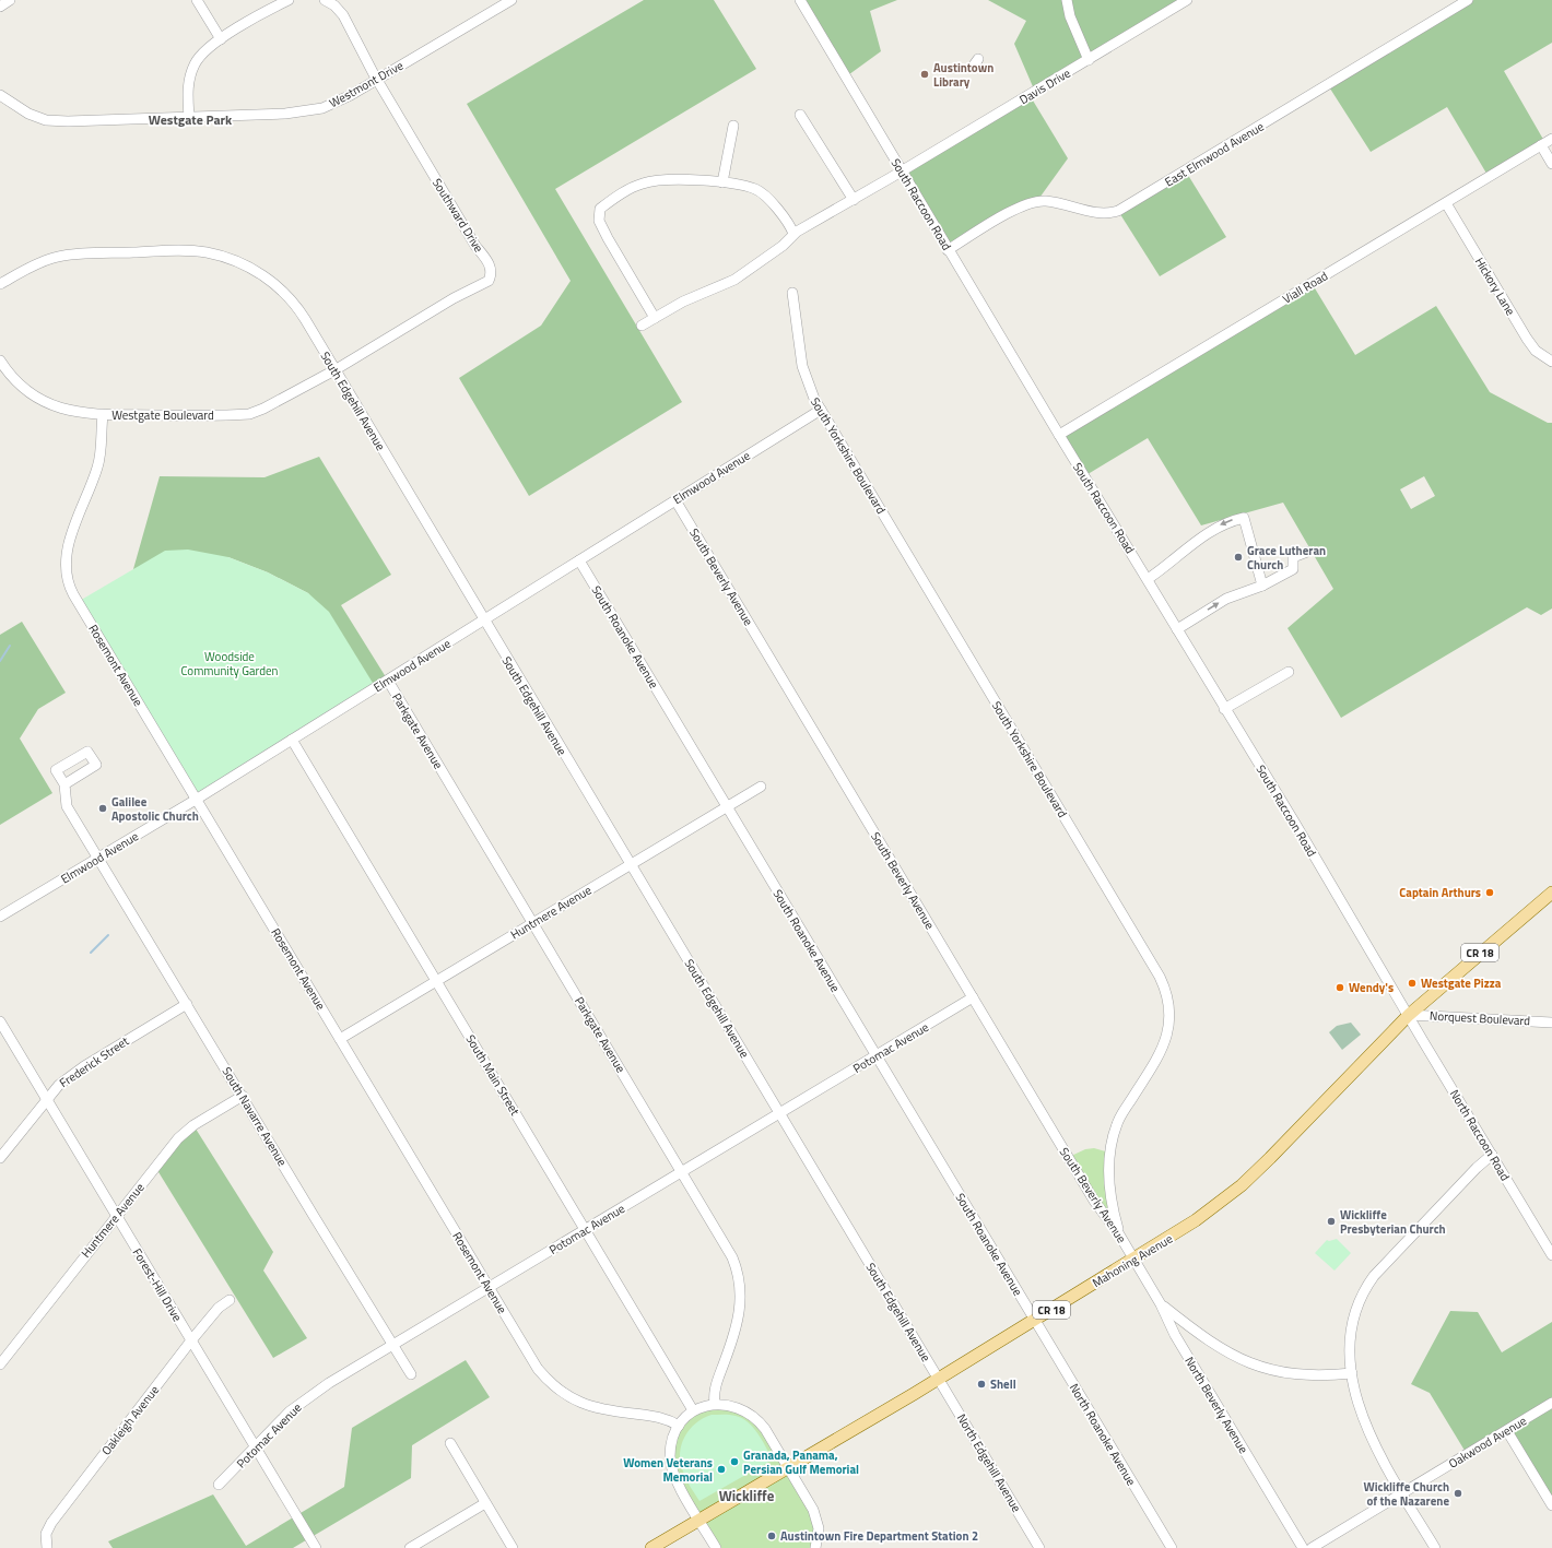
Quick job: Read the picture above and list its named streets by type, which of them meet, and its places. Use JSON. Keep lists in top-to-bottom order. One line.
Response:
{"streets":{"main road":["CR 18","Mahoning Avenue"],"street":["Westmont Drive","Davis Drive","East Elmwood Avenue","South Raccoon Road","Southward Drive","Hickory Lane","Viall Road","South Edgehill Avenue","Westgate Boulevard","South Yorkshire Boulevard","Elmwood Avenue","South Beverly Avenue","South Roanoke Avenue","Rosemont Avenue","Parkgate Avenue","Huntmere Avenue","Norquest Boulevard","Potomac Avenue","Frederick Street","South Main Street","South Navarre Avenue","North Raccoon Road","Forest-Hill Drive","North Beverly Avenue","Oakleigh Avenue","North Roanoke Avenue","Oakwood Avenue","North Edgehill Avenue"]},"crossings":[["Westmont Drive","Southward Drive"],["Davis Drive","South Raccoon Road"],["East Elmwood Avenue","South Raccoon Road"],["South Raccoon Road","Viall Road"],["South Raccoon Road","Norquest Boulevard"],["South Raccoon Road","North Raccoon Road"],["South Raccoon Road","Mahoning Avenue"],["Southward Drive","South Edgehill Avenue"],["Southward Drive","Westgate Boulevard"],["Hickory Lane","Viall Road"],["South Edgehill Avenue","Westgate Boulevard"],["South Edgehill Avenue","Elmwood Avenue"],["South Edgehill Avenue","Huntmere Avenue"],["South Edgehill Avenue","Potomac Avenue"],["South Edgehill Avenue","Mahoning Avenue"],["South Edgehill Avenue","North Edgehill Avenue"],["Westgate Boulevard","Rosemont Avenue"],["South Yorkshire Boulevard","Elmwood Avenue"],["South Yorkshire Boulevard","South Beverly Avenue"],["Elmwood Avenue","South Beverly Avenue"],["Elmwood Avenue","South Roanoke Avenue"],["Elmwood Avenue","Rosemont Avenue"],["Elmwood Avenue","Parkgate Avenue"],["Elmwood Avenue","South Main Street"],["Elmwood Avenue","South Navarre Avenue"],["South Beverly Avenue","Potomac Avenue"],["South Beverly Avenue","Mahoning Avenue"],["South Beverly Avenue","North Beverly Avenue"],["South Roanoke Avenue","Huntmere Avenue"],["South Roanoke Avenue","Potomac Avenue"],["South Roanoke Avenue","Mahoning Avenue"],["South Roanoke Avenue","North Roanoke Avenue"],["Rosemont Avenue","Parkgate Avenue"],["Rosemont Avenue","Huntmere Avenue"],["Rosemont Avenue","Potomac Avenue"],["Rosemont Avenue","South Main Street"],["Rosemont Avenue","Mahoning Avenue"],["Parkgate Avenue","Huntmere Avenue"],["Parkgate Avenue","Potomac Avenue"],["Parkgate Avenue","South Main Street"],["Parkgate Avenue","Mahoning Avenue"],["Huntmere Avenue","South Main Street"],["Huntmere Avenue","South Navarre Avenue"],["Huntmere Avenue","Forest-Hill Drive"],["Norquest Boulevard","North Raccoon Road"],["Norquest Boulevard","Mahoning Avenue"],["Potomac Avenue","South Main Street"],["Potomac Avenue","South Navarre Avenue"],["Potomac Avenue","Forest-Hill Drive"],["Frederick Street","South Navarre Avenue"],["Frederick Street","Forest-Hill Drive"],["South Main Street","Mahoning Avenue"],["North Raccoon Road","Mahoning Avenue"],["Mahoning Avenue","North Beverly Avenue"],["Mahoning Avenue","North Roanoke Avenue"],["Mahoning Avenue","North Edgehill Avenue"],["Forest-Hill Drive","Oakleigh Avenue"]],"districts":["Westgate Park","Wickliffe"],"parks":["Woodside Community Garden"],"places":["Austintown Library","Grace Lutheran Church","Galilee Apostolic Church","Captain Arthurs","Westgate Pizza","Wendy's","Wickliffe Presbyterian Church","Shell","Granada, Panama, Persian Gulf Memorial","Women Veterans Memorial","Wickliffe Church of the Nazarene","Austintown Fire Department Station 2"]}
